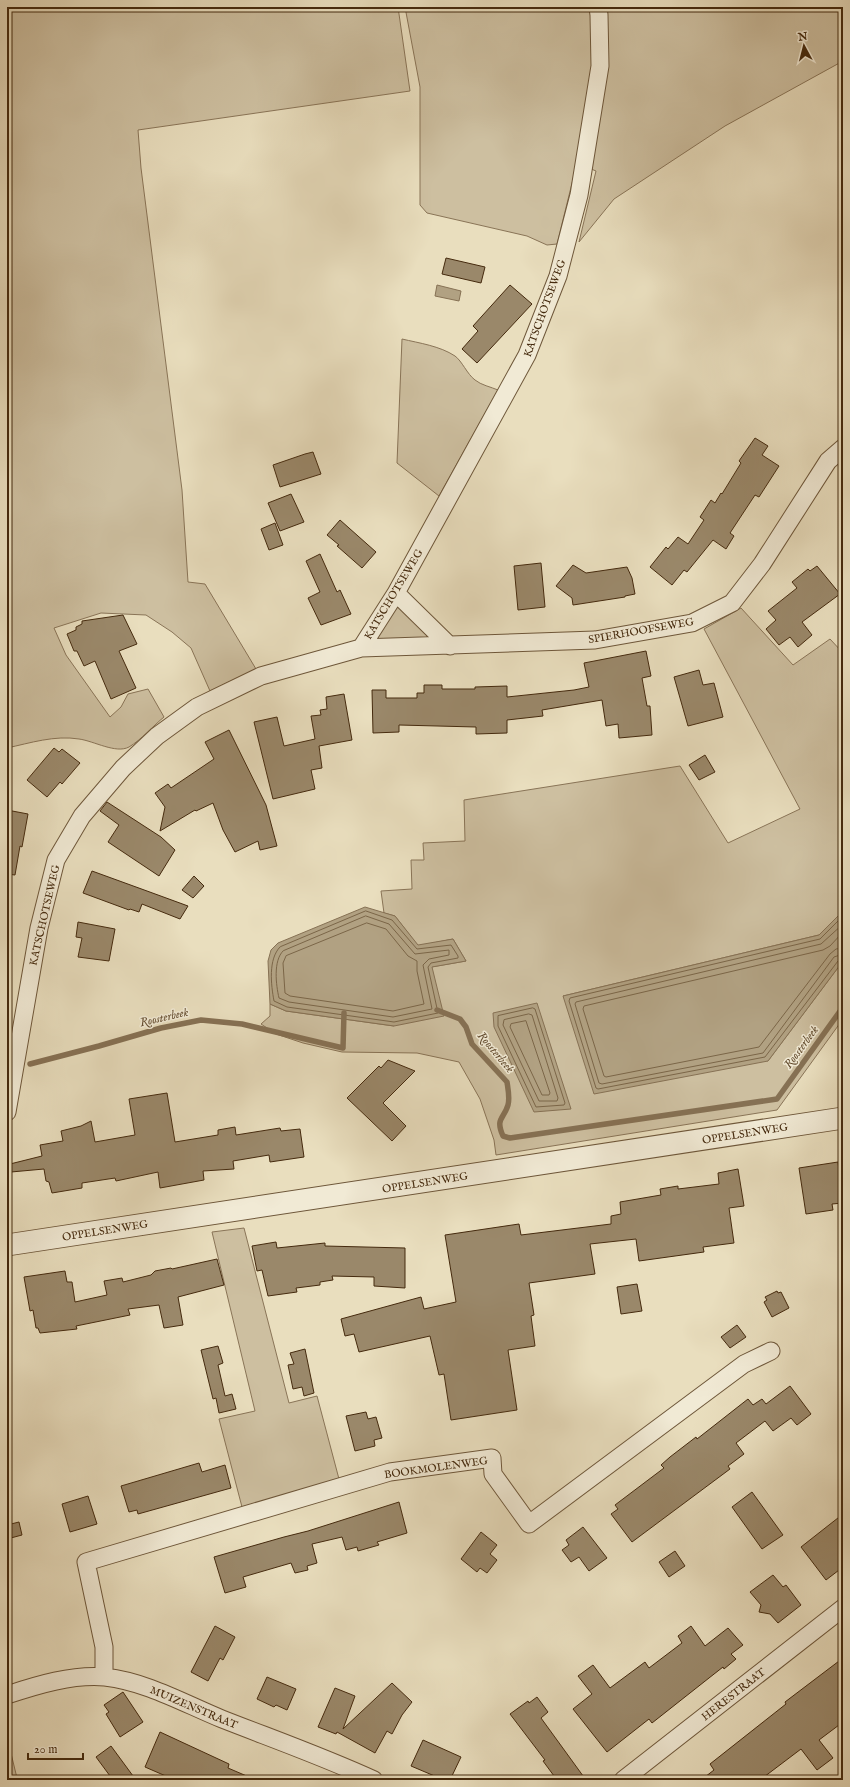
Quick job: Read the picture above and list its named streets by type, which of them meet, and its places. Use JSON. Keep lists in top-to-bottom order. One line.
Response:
{"streets":{"street":["KATSCHOTSEWEG","SPIERHOOFSEWEG","OPPELSENWEG","BOOKMOLENWEG","HERESTRAAT","MUIZENSTRAAT"]},"crossings":[["KATSCHOTSEWEG","SPIERHOOFSEWEG"],["BOOKMOLENWEG","MUIZENSTRAAT"]],"water":["Roosterbeek"],"scale_bar":"20 m","north":"top"}
